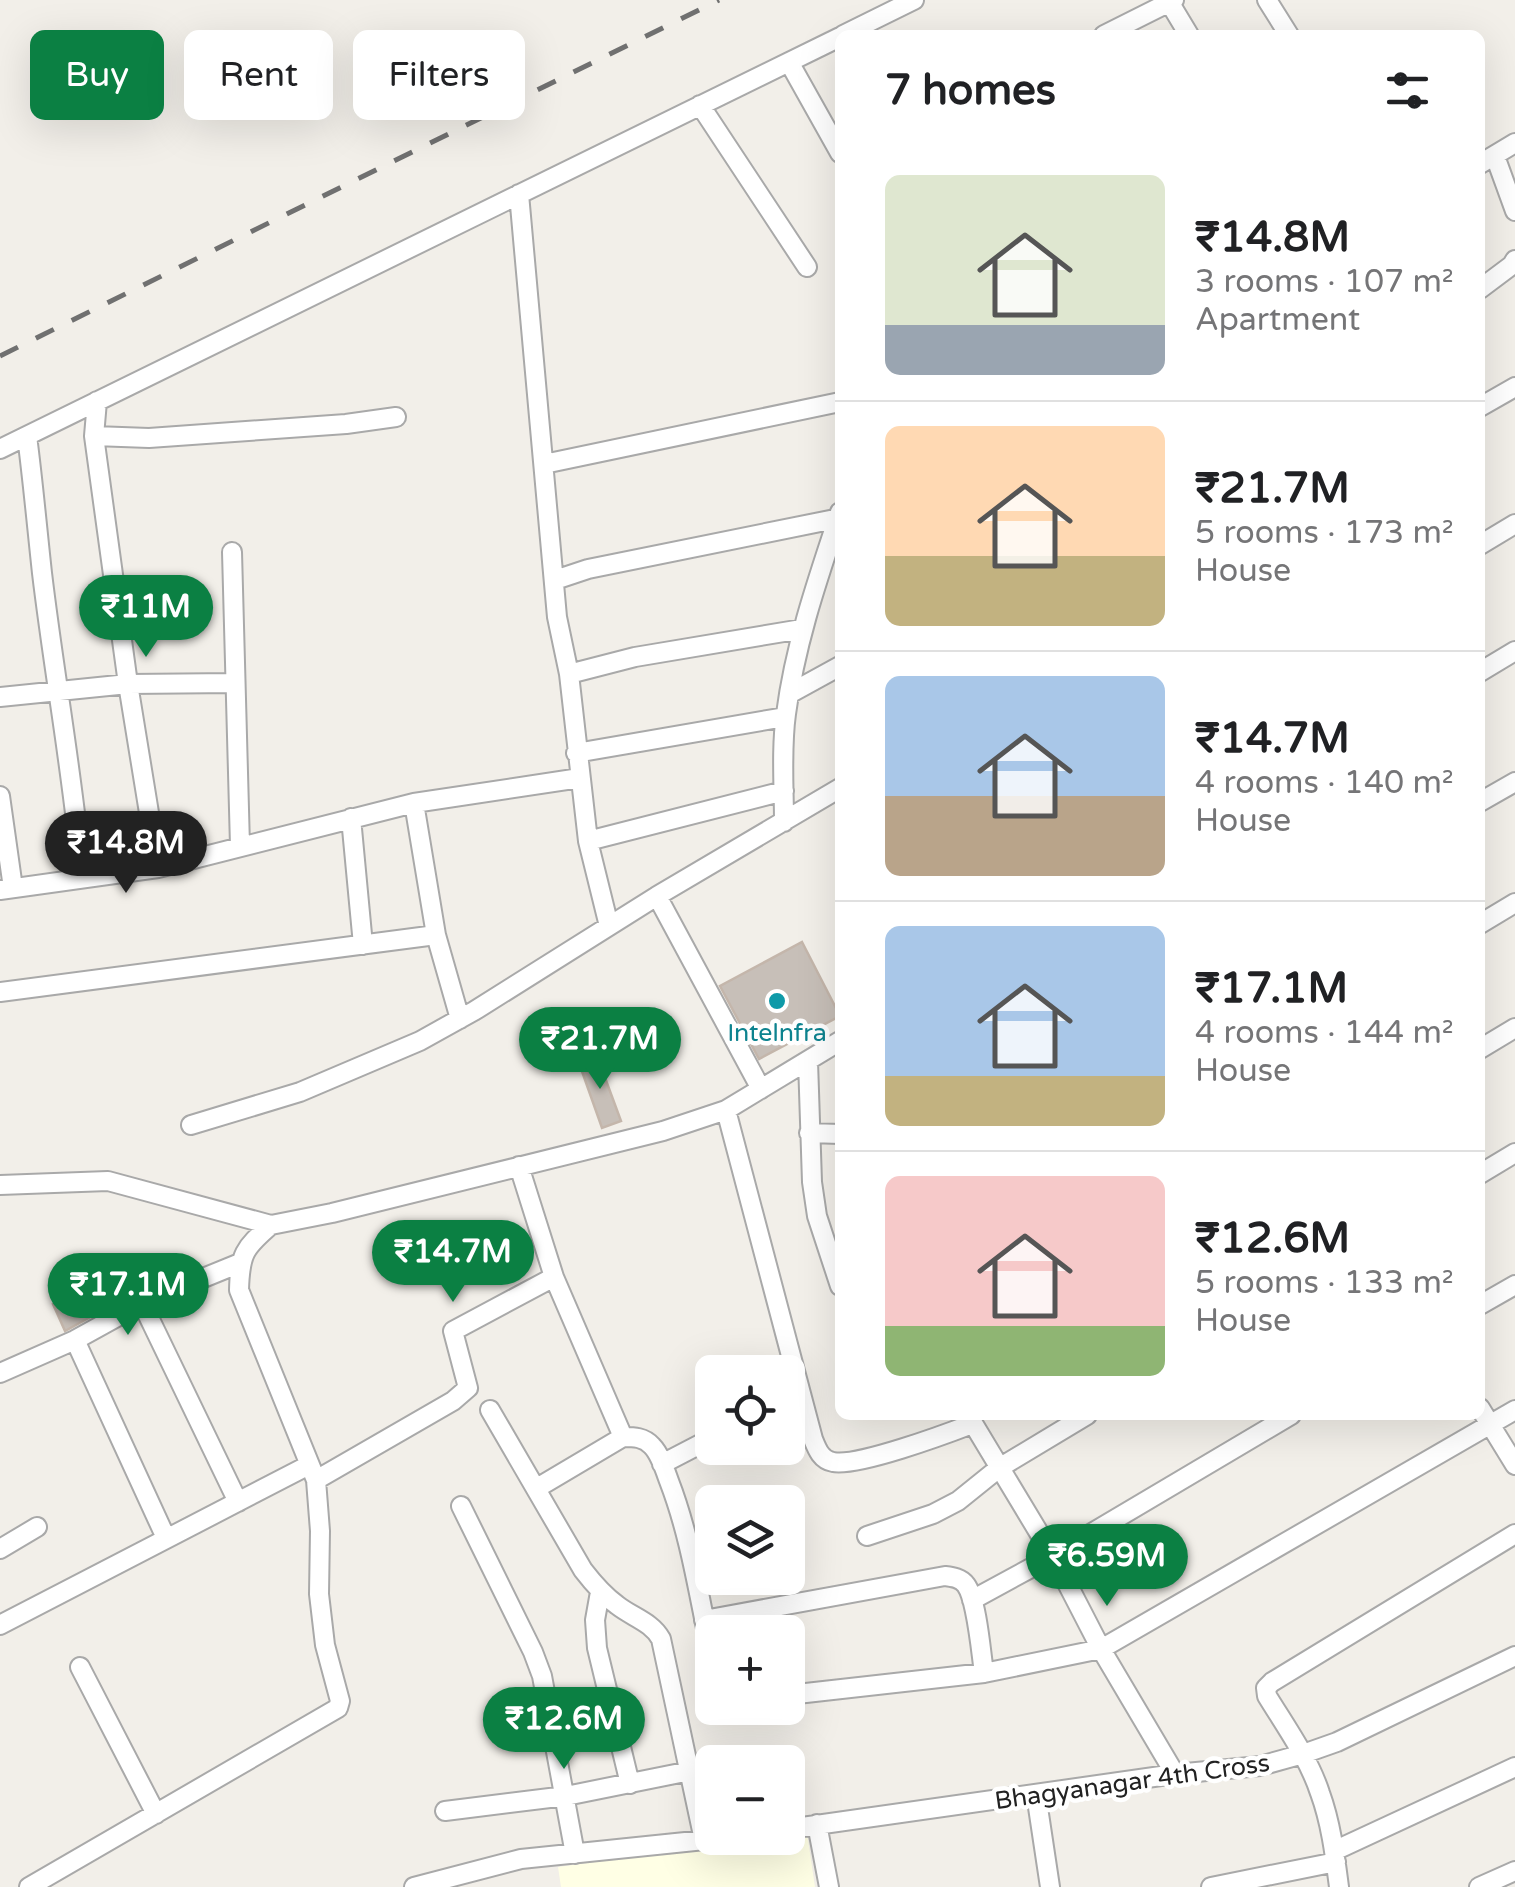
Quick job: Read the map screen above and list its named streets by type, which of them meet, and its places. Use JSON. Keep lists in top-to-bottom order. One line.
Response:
{"streets":{"street":["Bhagyanagar 4th Cross"]},"places":["Intelnfra"],"page":{"chip":["Buy","Rent","Filters"],"heading":"7 homes","list":[{"name":"₹14.8M","note":"3 rooms · 107 m² · Apartment"},{"name":"₹21.7M","note":"5 rooms · 173 m² · House"},{"name":"₹14.7M","note":"4 rooms · 140 m² · House"},{"name":"₹17.1M","note":"4 rooms · 144 m² · House"},{"name":"₹12.6M","note":"5 rooms · 133 m² · House"}],"price":["₹11M","₹14.8M","₹21.7M","₹14.7M","₹17.1M","₹6.59M","₹12.6M"],"map_buttons":["+","−"]}}
